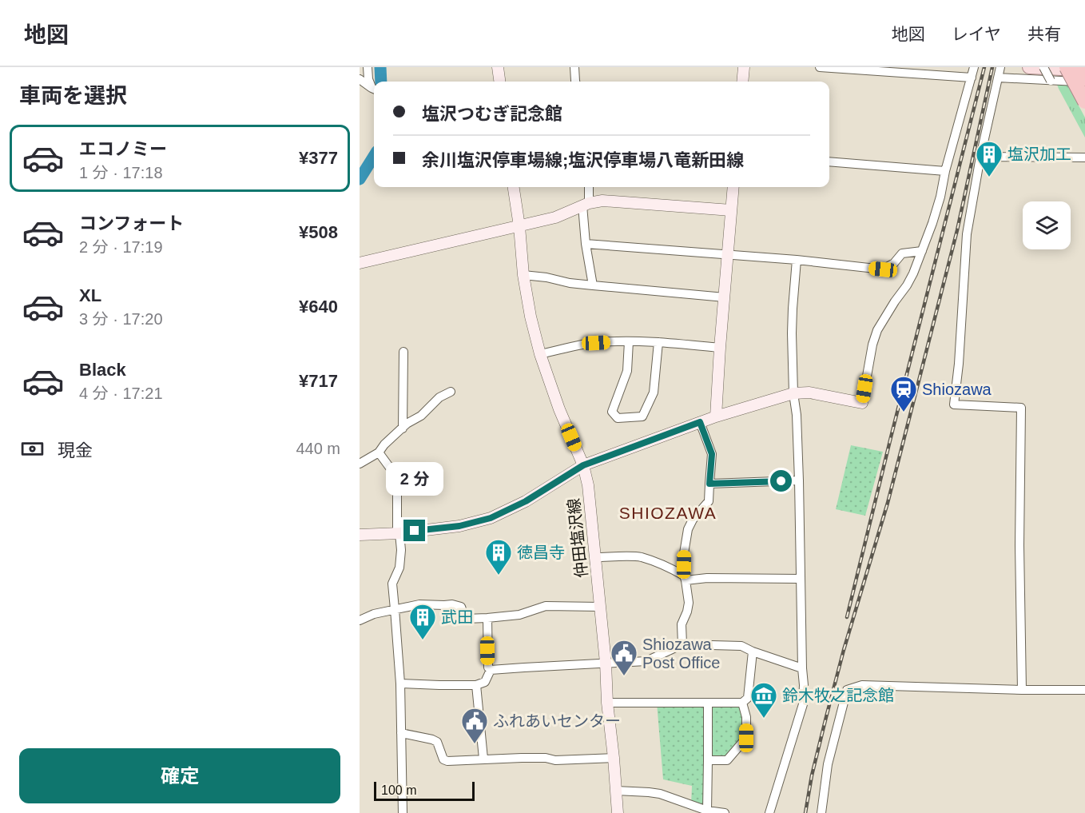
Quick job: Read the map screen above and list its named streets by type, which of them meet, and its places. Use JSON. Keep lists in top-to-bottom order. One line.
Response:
{"streets":{"main road":["仲田塩沢線"]},"districts":["SHIOZAWA"],"places":{"building":["塩沢加工","徳昌寺","武田"],"station":["Shiozawa"],"public building":["Shiozawa Post Office","ふれあいセンター"],"museum":["鈴木牧之記念館"]},"scale_bar":"100 m","page":{"header":"地図","nav":["地図","レイヤ","共有"],"heading":"車両を選択","banner":["塩沢つむぎ記念館","余川塩沢停車場線;塩沢停車場八竜新田線"],"list":[{"name":"エコノミー","note":"1 分 · 17:18","value":"¥377"},{"name":"コンフォート","note":"2 分 · 17:19","value":"¥508"},{"name":"XL","note":"3 分 · 17:20","value":"¥640"},{"name":"Black","note":"4 分 · 17:21","value":"¥717"}],"pay":["現金","440 m"],"bubble":"2 分","buttons":"確定","scale":"100 m"}}
